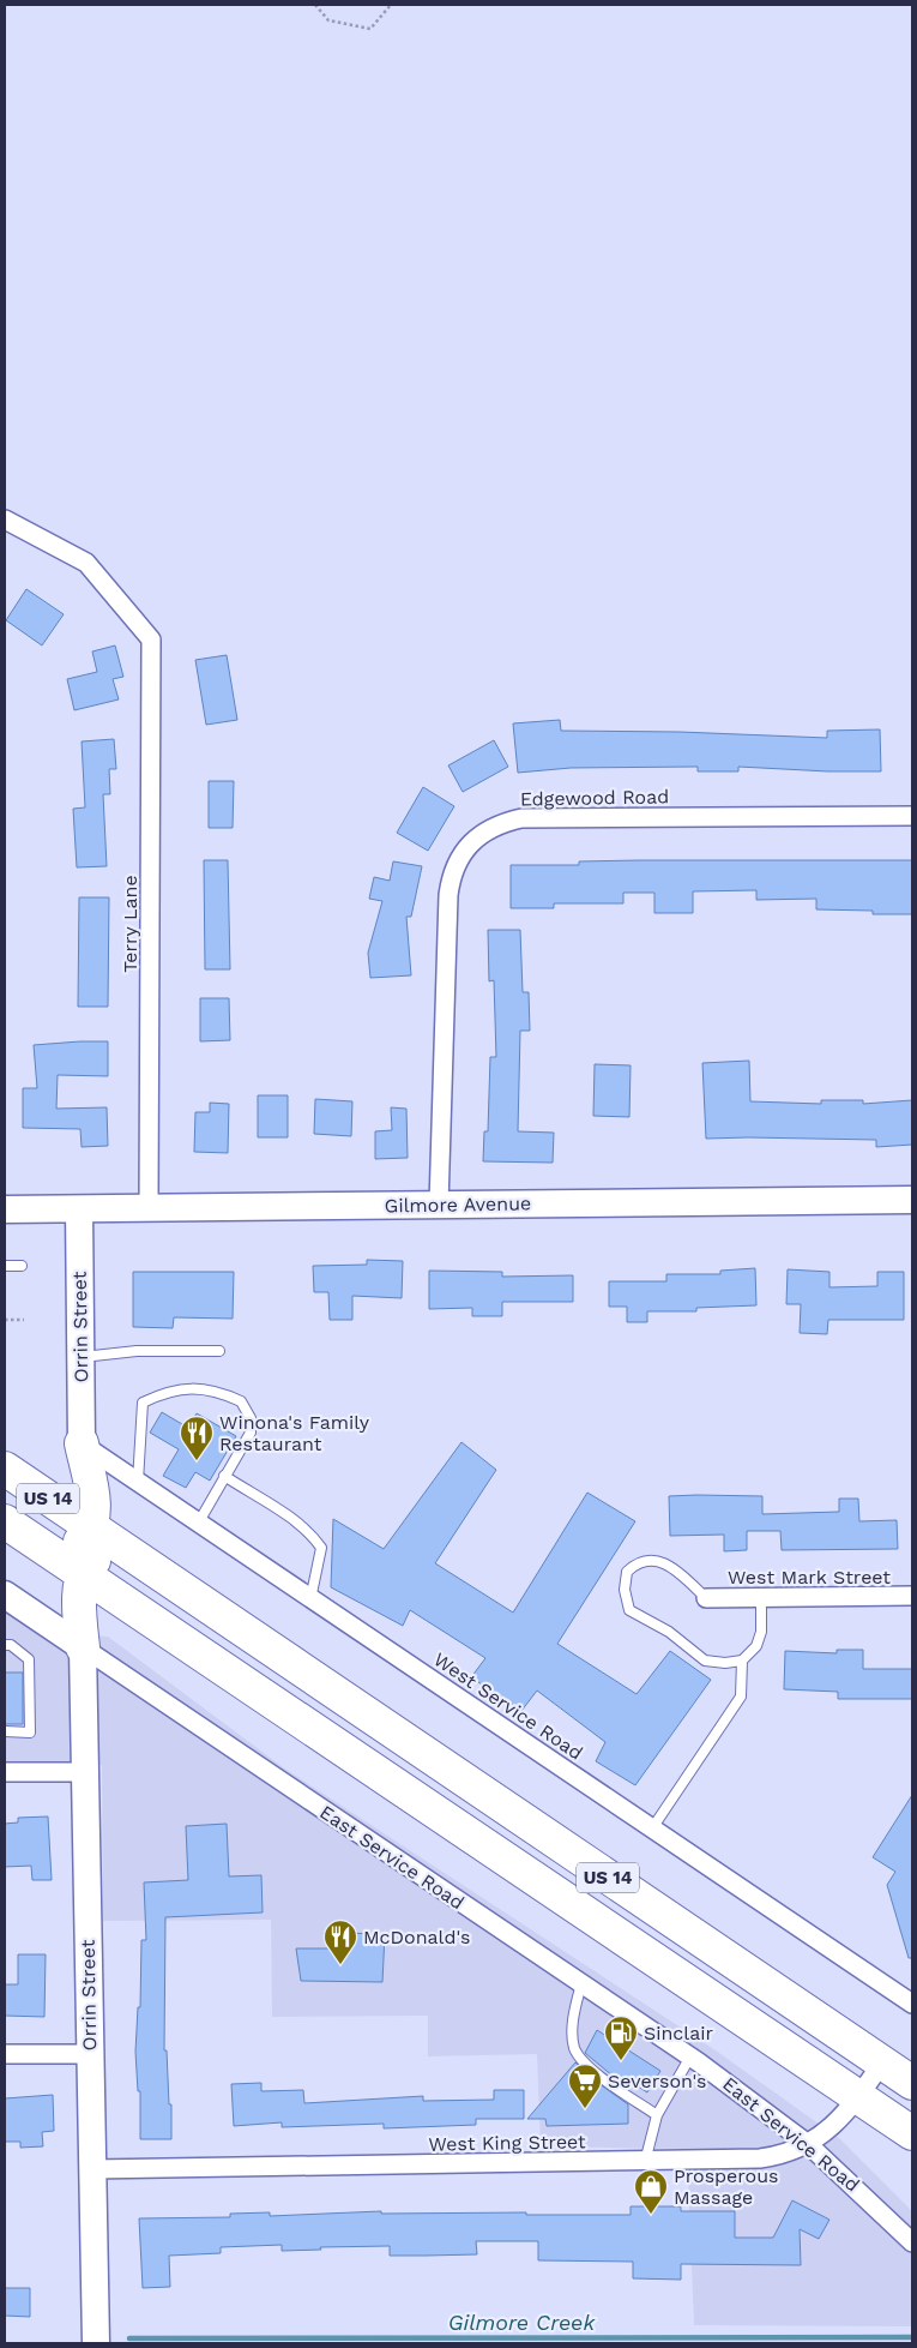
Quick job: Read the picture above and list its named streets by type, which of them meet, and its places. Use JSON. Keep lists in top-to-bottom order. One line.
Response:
{"streets":{"highway":["US 14"],"street":["Edgewood Road","Terry Lane","Gilmore Avenue","Orrin Street","West Mark Street","West Service Road","East Service Road","West King Street"]},"crossings":[["Edgewood Road","Gilmore Avenue"],["Terry Lane","Gilmore Avenue"],["Gilmore Avenue","Orrin Street"],["Orrin Street","West Service Road"],["Orrin Street","East Service Road"],["Orrin Street","West King Street"],["US 14","West King Street"],["East Service Road","West King Street"]],"water":["Gilmore Creek"],"places":{"restaurant":["Winona's Family Restaurant","McDonald's"],"fuel station":["Sinclair"],"supermarket":["Severson's"],"shop":["Prosperous Massage"]}}
